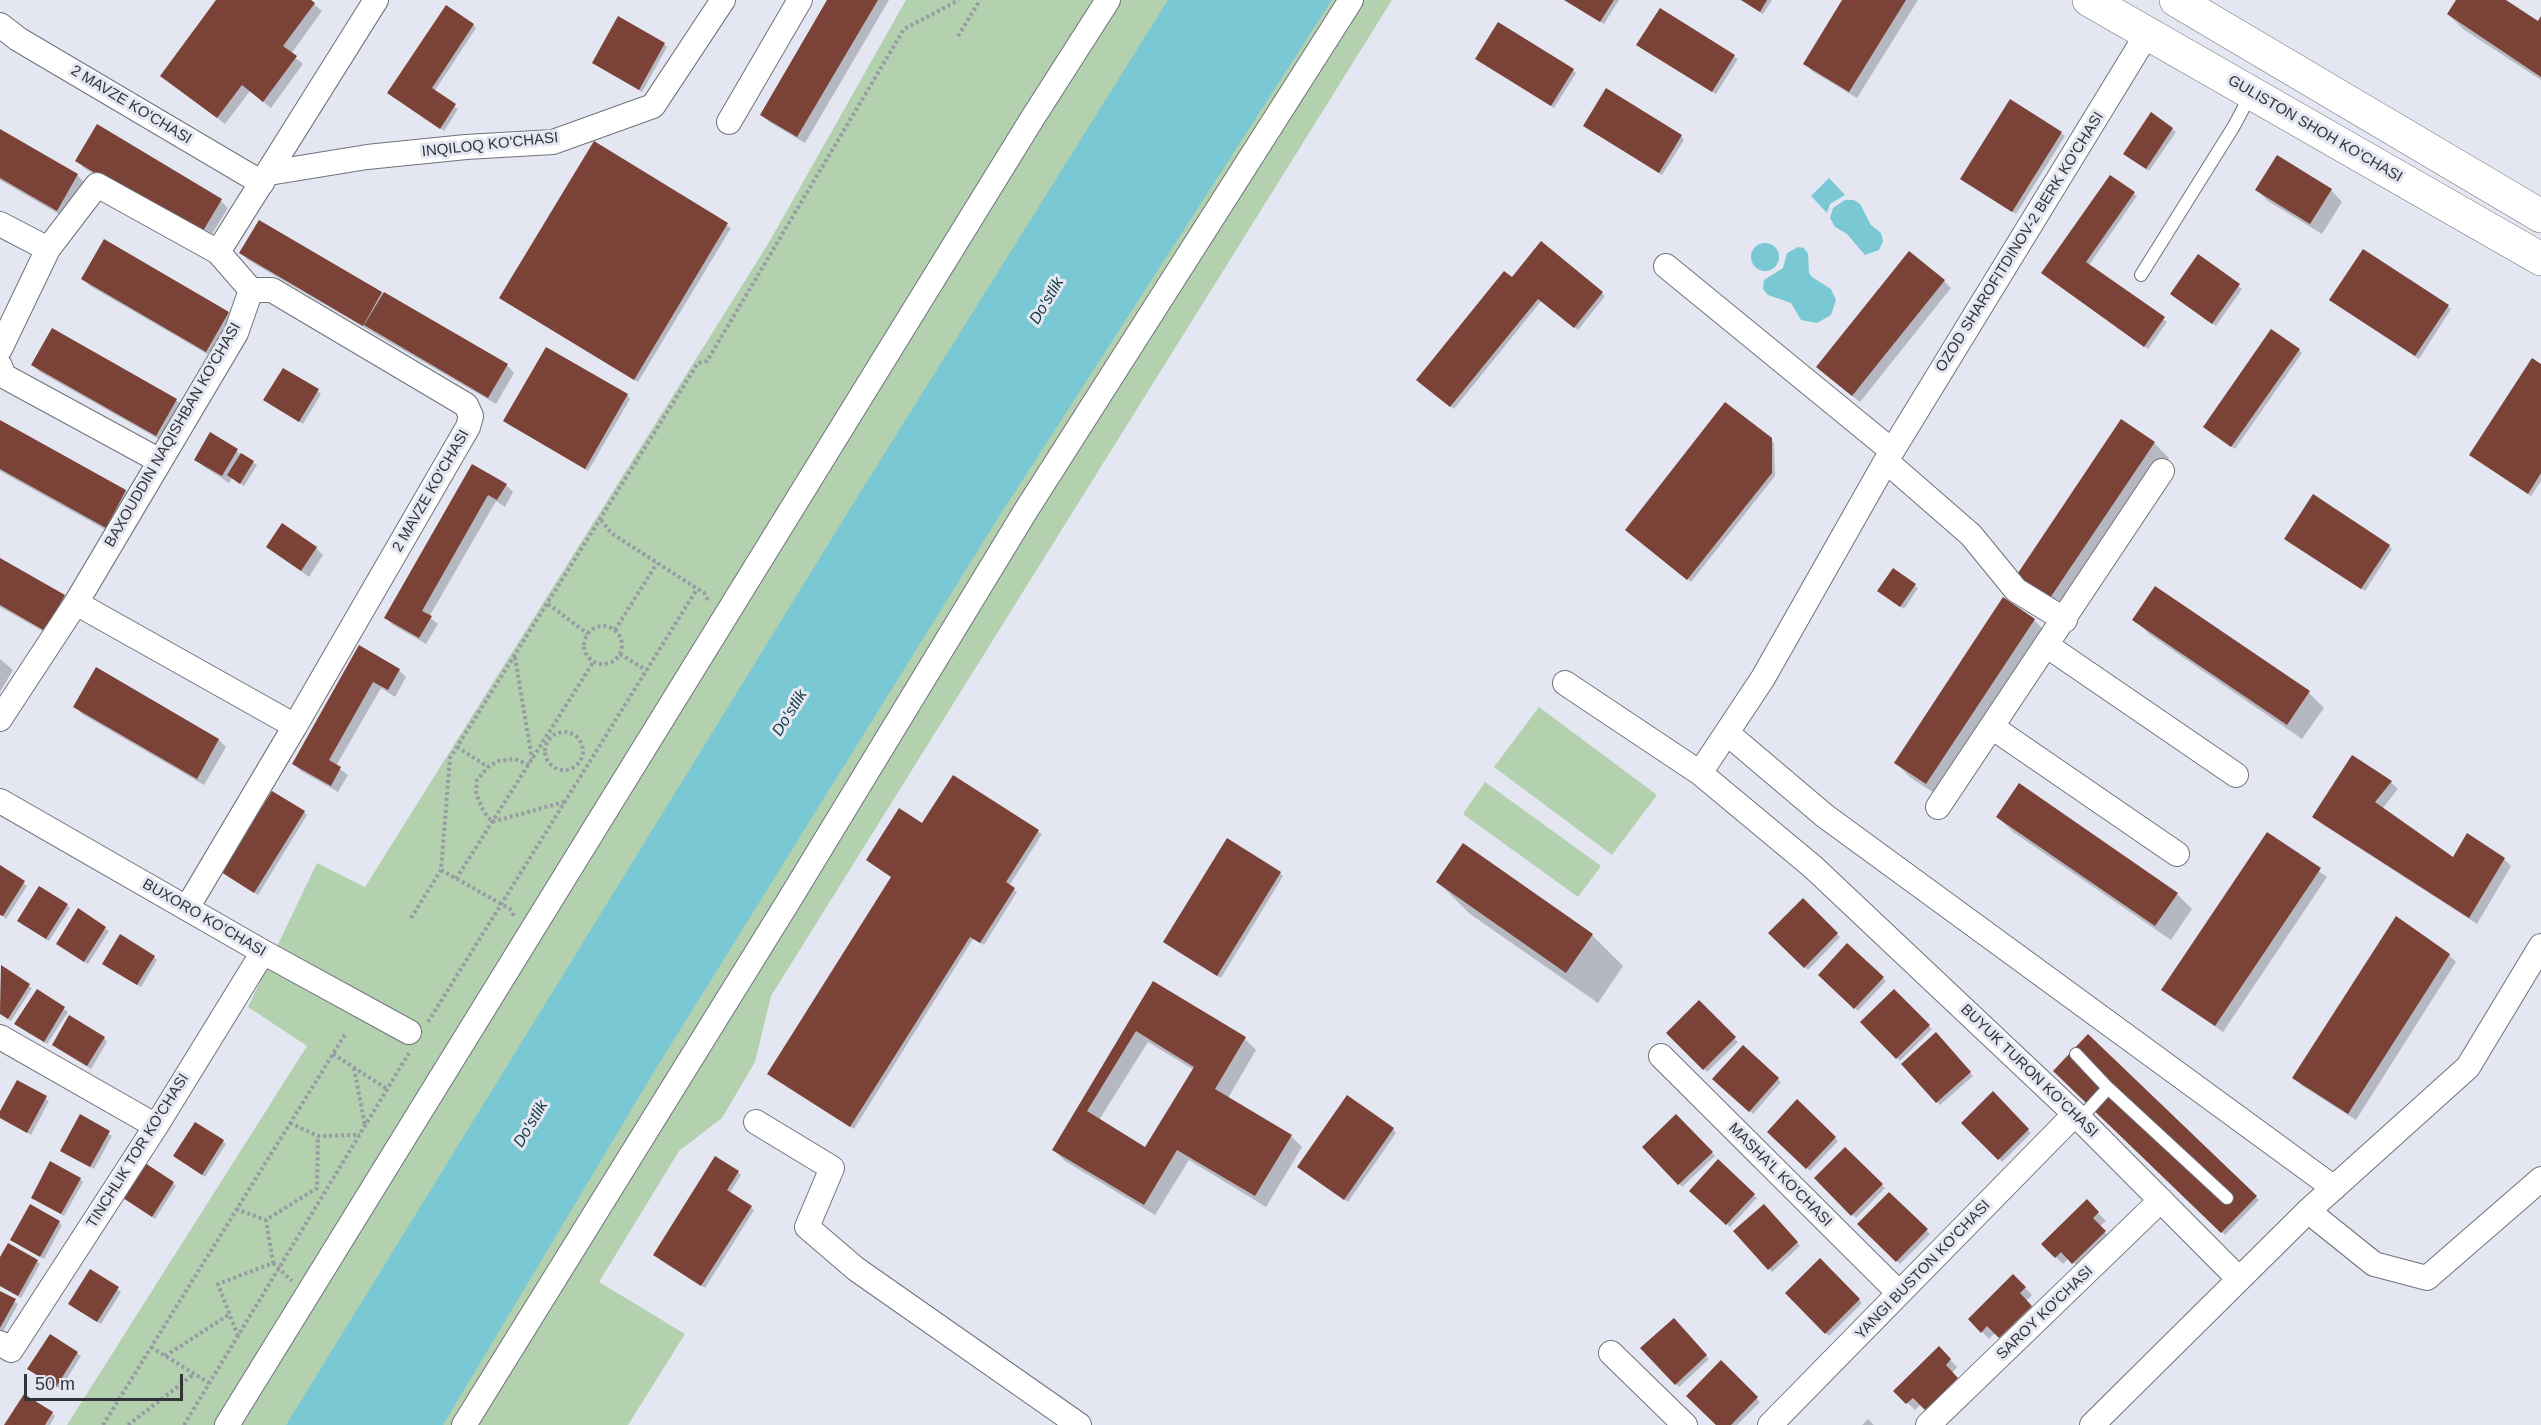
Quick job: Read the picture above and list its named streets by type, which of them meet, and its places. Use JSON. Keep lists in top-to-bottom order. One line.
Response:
{"streets":{"main road":["GULISTON SHOH KO'CHASI"],"street":["2 MAVZE KO'CHASI","INQILOQ KO'CHASI","OZOD SHAROFITDINOV-2 BERK KO'CHASI","BAXOUDDIN NAQISHBAN KO'CHASI","BUXORO KO'CHASI","BUYUK TURON KO'CHASI","TINCHLIK TOR KO'CHASI","MASHA'L KO'CHASI","YANGI BUSTON KO'CHASI","SAROY KO'CHASI"]},"crossings":[["2 MAVZE KO'CHASI","INQILOQ KO'CHASI"],["2 MAVZE KO'CHASI","BAXOUDDIN NAQISHBAN KO'CHASI"],["GULISTON SHOH KO'CHASI","OZOD SHAROFITDINOV-2 BERK KO'CHASI"],["OZOD SHAROFITDINOV-2 BERK KO'CHASI","BUYUK TURON KO'CHASI"],["BUXORO KO'CHASI","TINCHLIK TOR KO'CHASI"],["BUYUK TURON KO'CHASI","YANGI BUSTON KO'CHASI"],["BUYUK TURON KO'CHASI","SAROY KO'CHASI"],["MASHA'L KO'CHASI","YANGI BUSTON KO'CHASI"]],"water":["Do'stlik"],"scale_bar":"50 m"}
